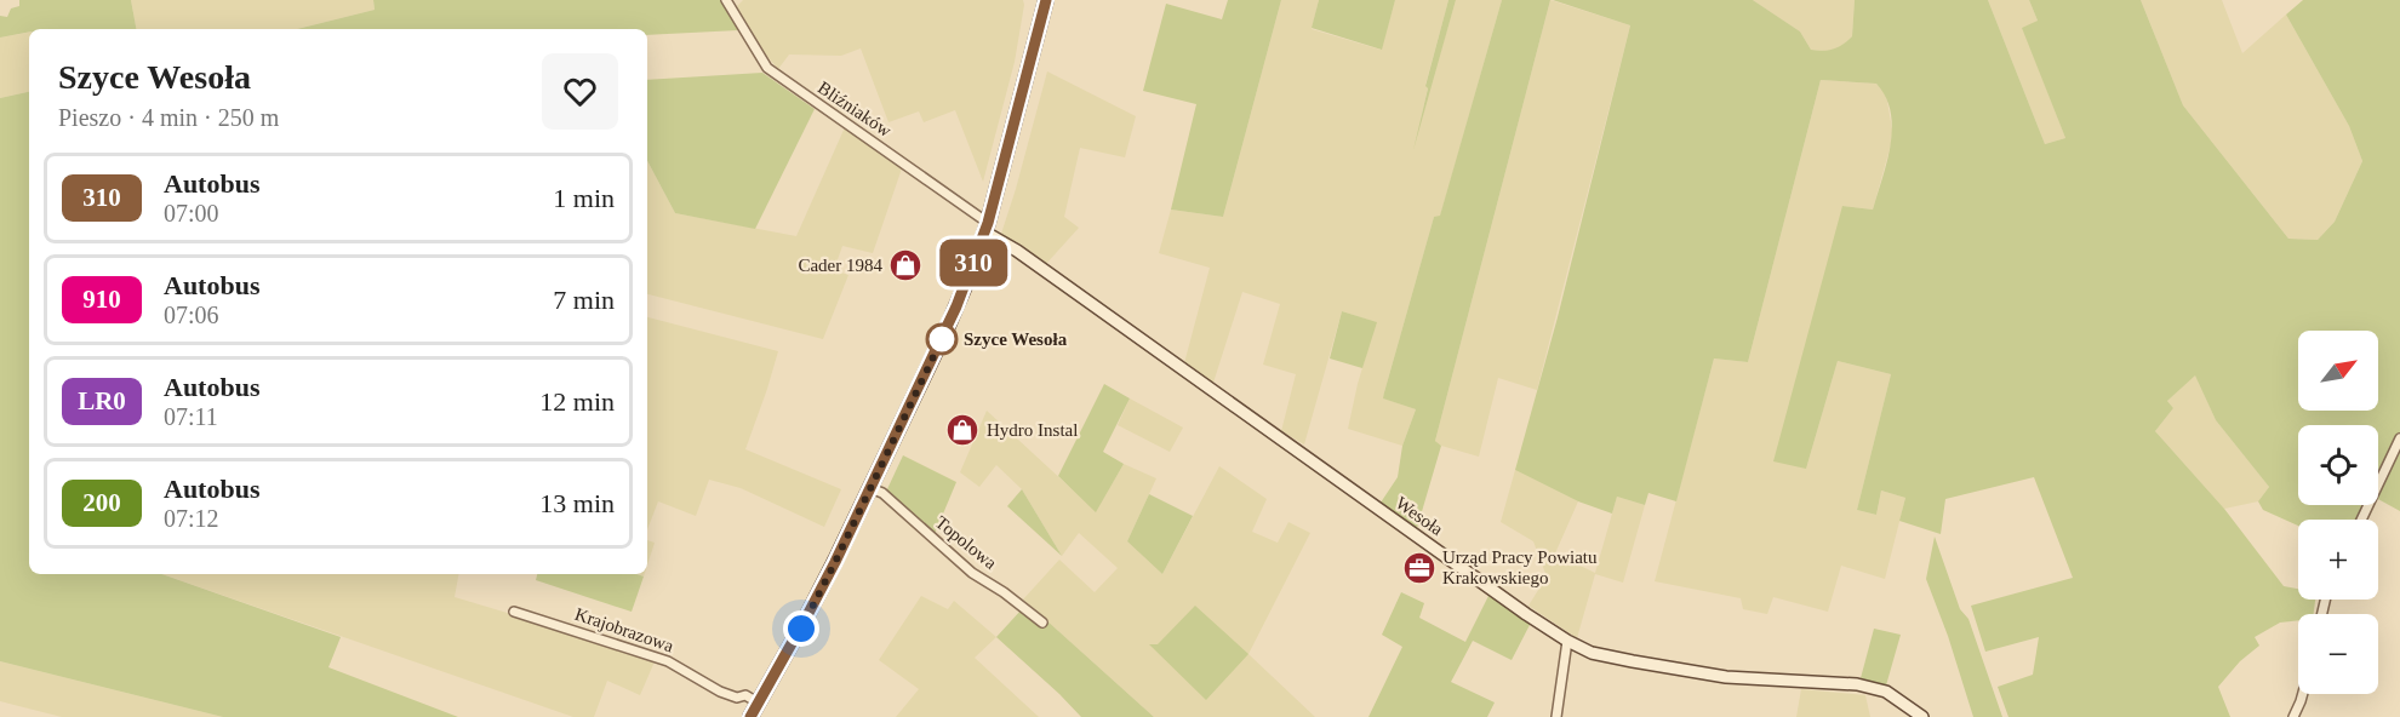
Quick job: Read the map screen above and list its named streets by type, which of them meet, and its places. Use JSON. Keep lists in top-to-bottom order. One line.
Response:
{"streets":{"street":["Bliźniaków","Wesoła","Topolowa","Krajobrazowa"]},"crossings":[["Bliźniaków","Wesoła"]],"places":{"shop":["Cader 1984","Hydro Instal"],"other":["Szyce Wesoła"],"office":["Urząd Pracy Powiatu Krakowskiego"]},"lines":["bus line 310"],"north":"top right","page":{"on_map":"310","heading":["Szyce Wesoła","Pieszo · 4 min · 250 m"],"list":[{"mark":"310","name":"Autobus","note":"07:00","value":"1 min"},{"mark":"910","name":"Autobus","note":"07:06","value":"7 min"},{"mark":"LR0","name":"Autobus","note":"07:11","value":"12 min"},{"mark":"200","name":"Autobus","note":"07:12","value":"13 min"}],"map_buttons":["+","−"]}}
